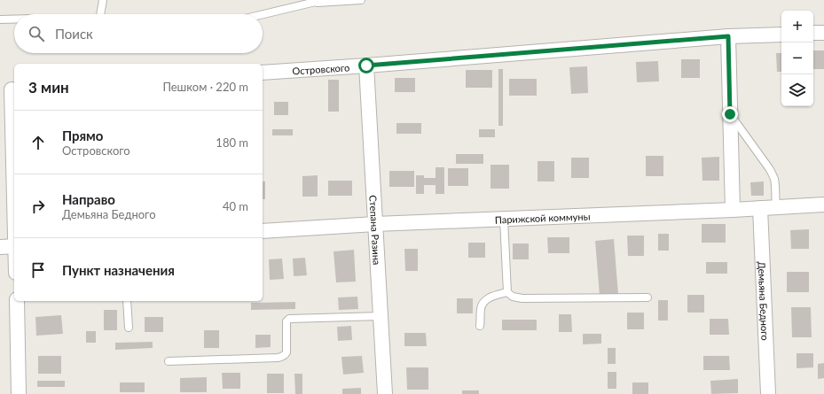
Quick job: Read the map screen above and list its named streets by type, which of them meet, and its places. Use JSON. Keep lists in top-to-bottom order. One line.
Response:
{"streets":{"street":["Островского","Парижской коммуны","Степана Разина","Демьяна Бедного"]},"crossings":[["Островского","Степана Разина"],["Парижской коммуны","Степана Разина"],["Парижской коммуны","Демьяна Бедного"]],"page":{"map_buttons":["+","−"],"search":"Поиск","heading":["3 мин","Пешком · 220 m"],"list":[["Прямо","Островского","180 m"],["Направо","Демьяна Бедного","40 m"],"Пункт назначения"]}}
